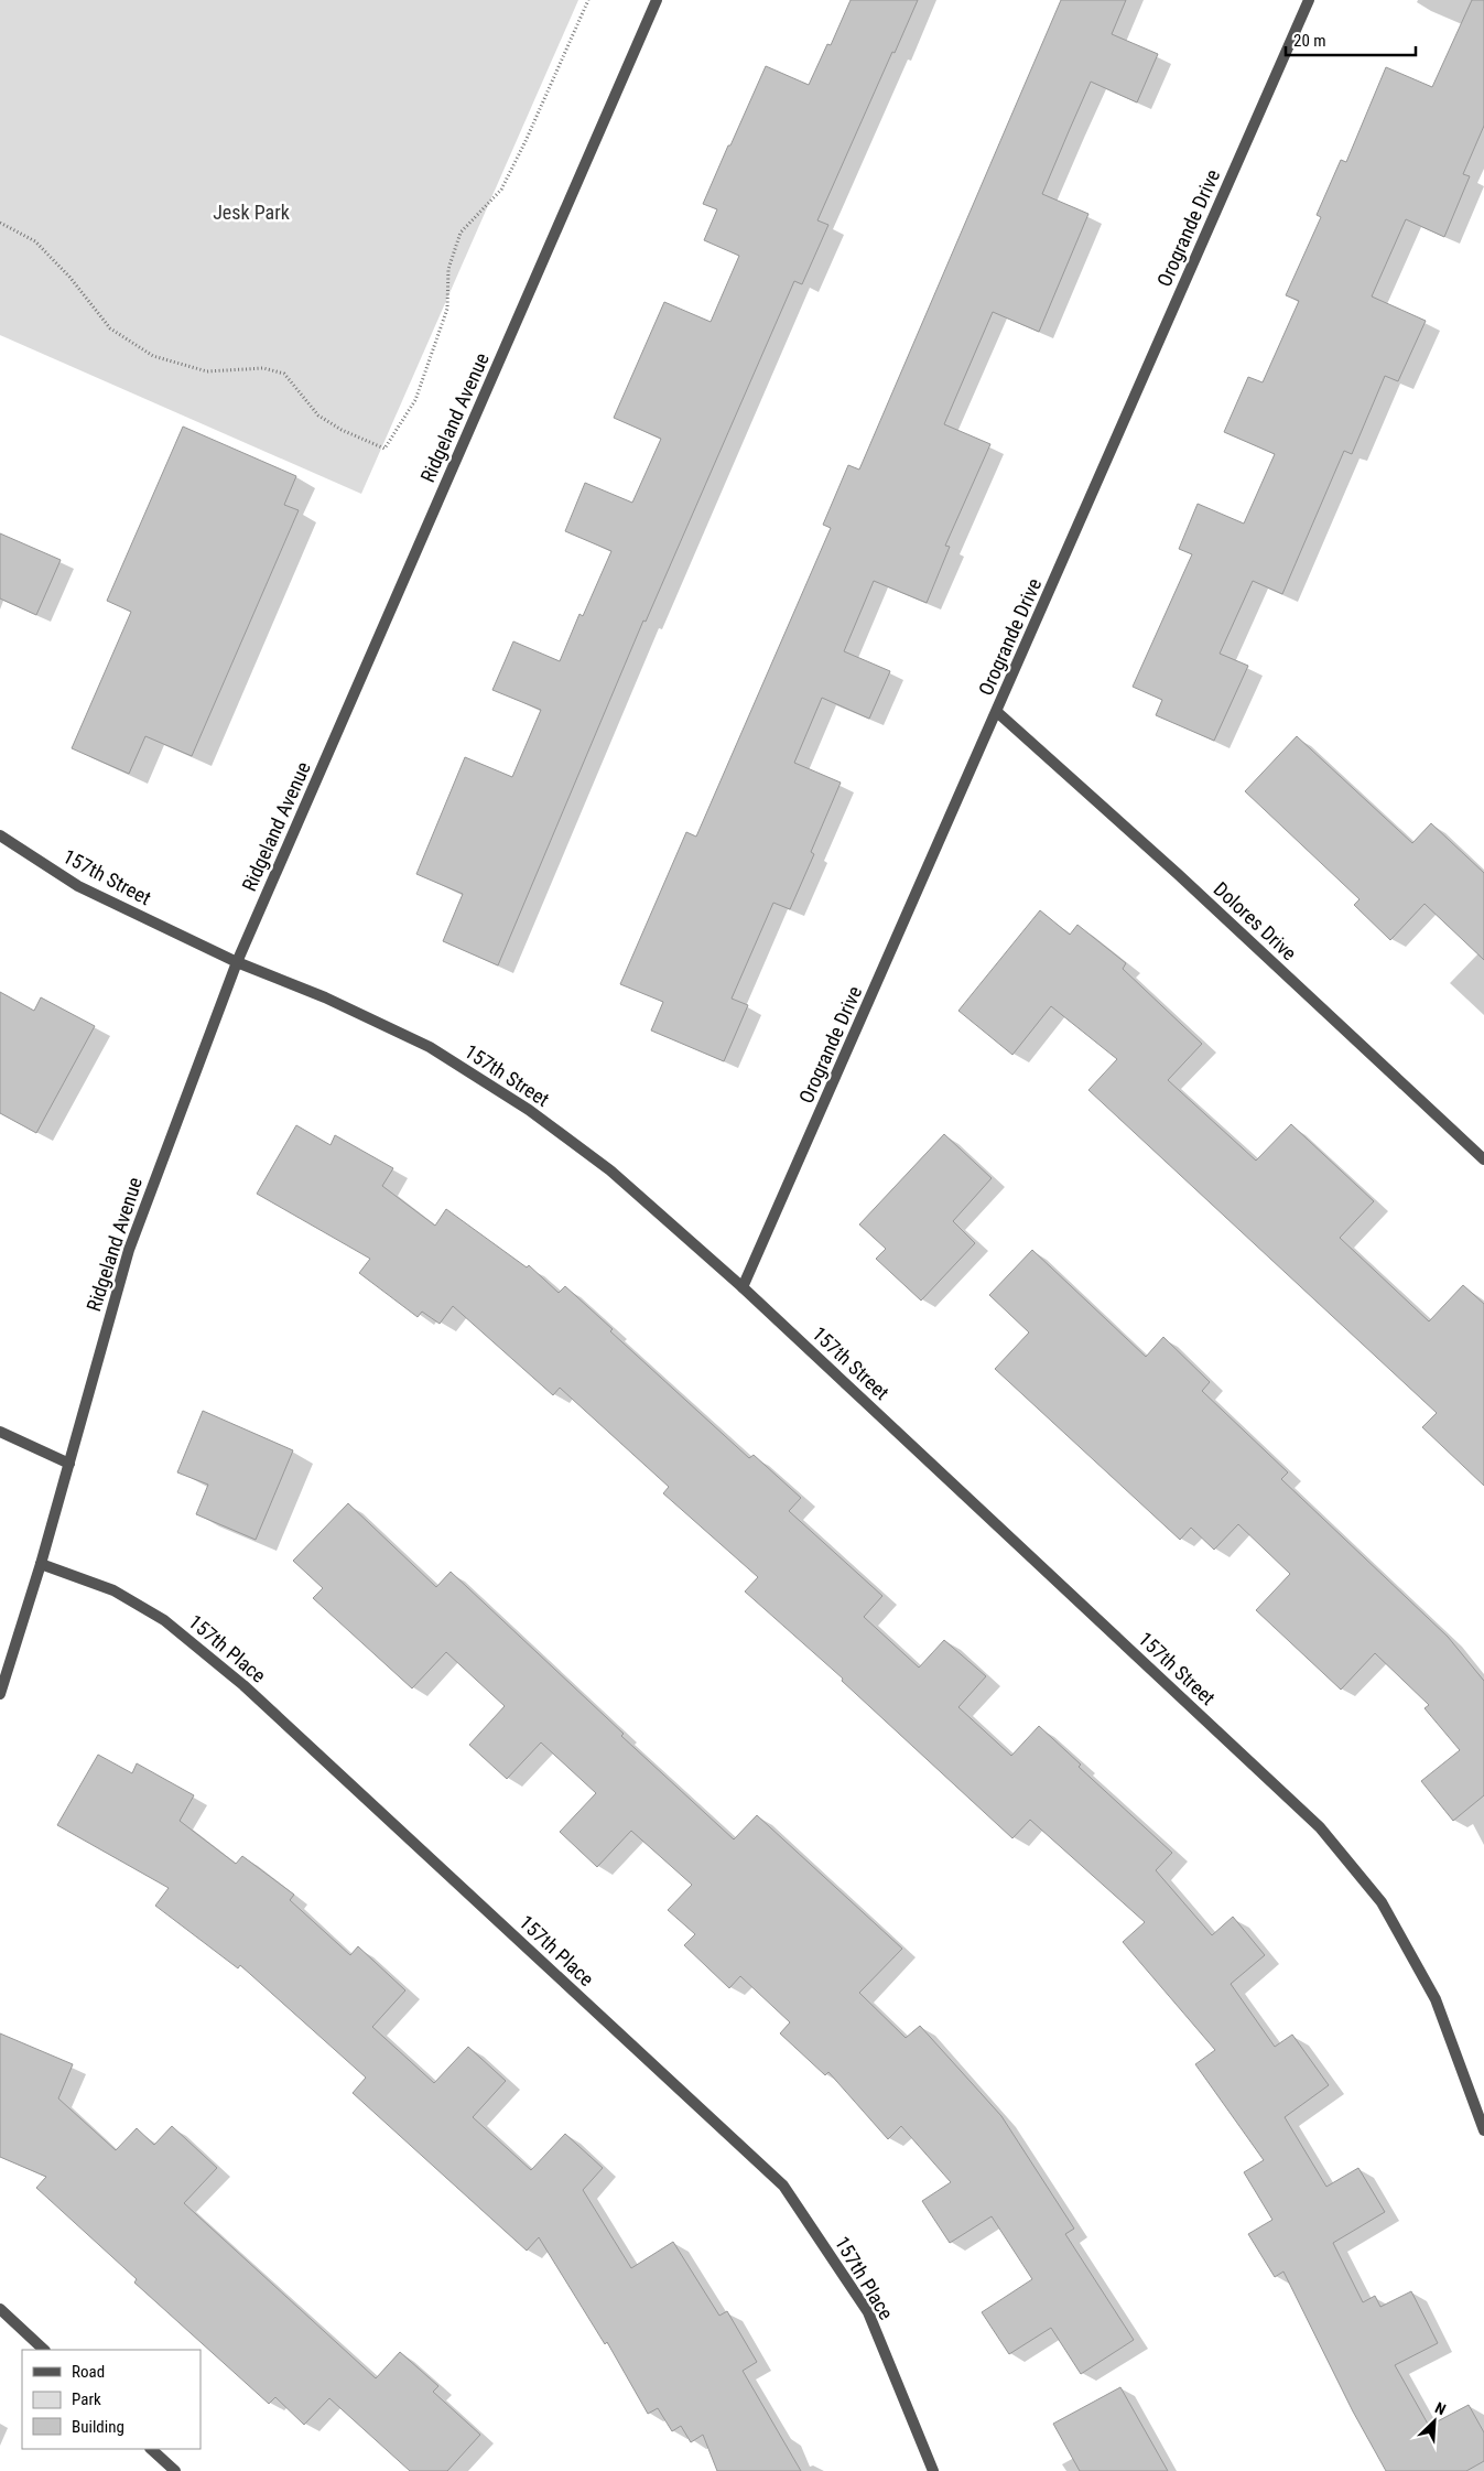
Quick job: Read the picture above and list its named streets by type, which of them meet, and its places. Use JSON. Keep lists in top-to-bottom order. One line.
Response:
{"streets":{"street":["Orogrande Drive","Ridgeland Avenue","157th Street","Dolores Drive","157th Place"]},"crossings":[["Orogrande Drive","157th Street"],["Orogrande Drive","Dolores Drive"],["Ridgeland Avenue","157th Street"],["Ridgeland Avenue","157th Place"]],"parks":["Jesk Park"],"legend":["Road","Park","Building"],"scale_bar":"20 m","north":"top right"}
